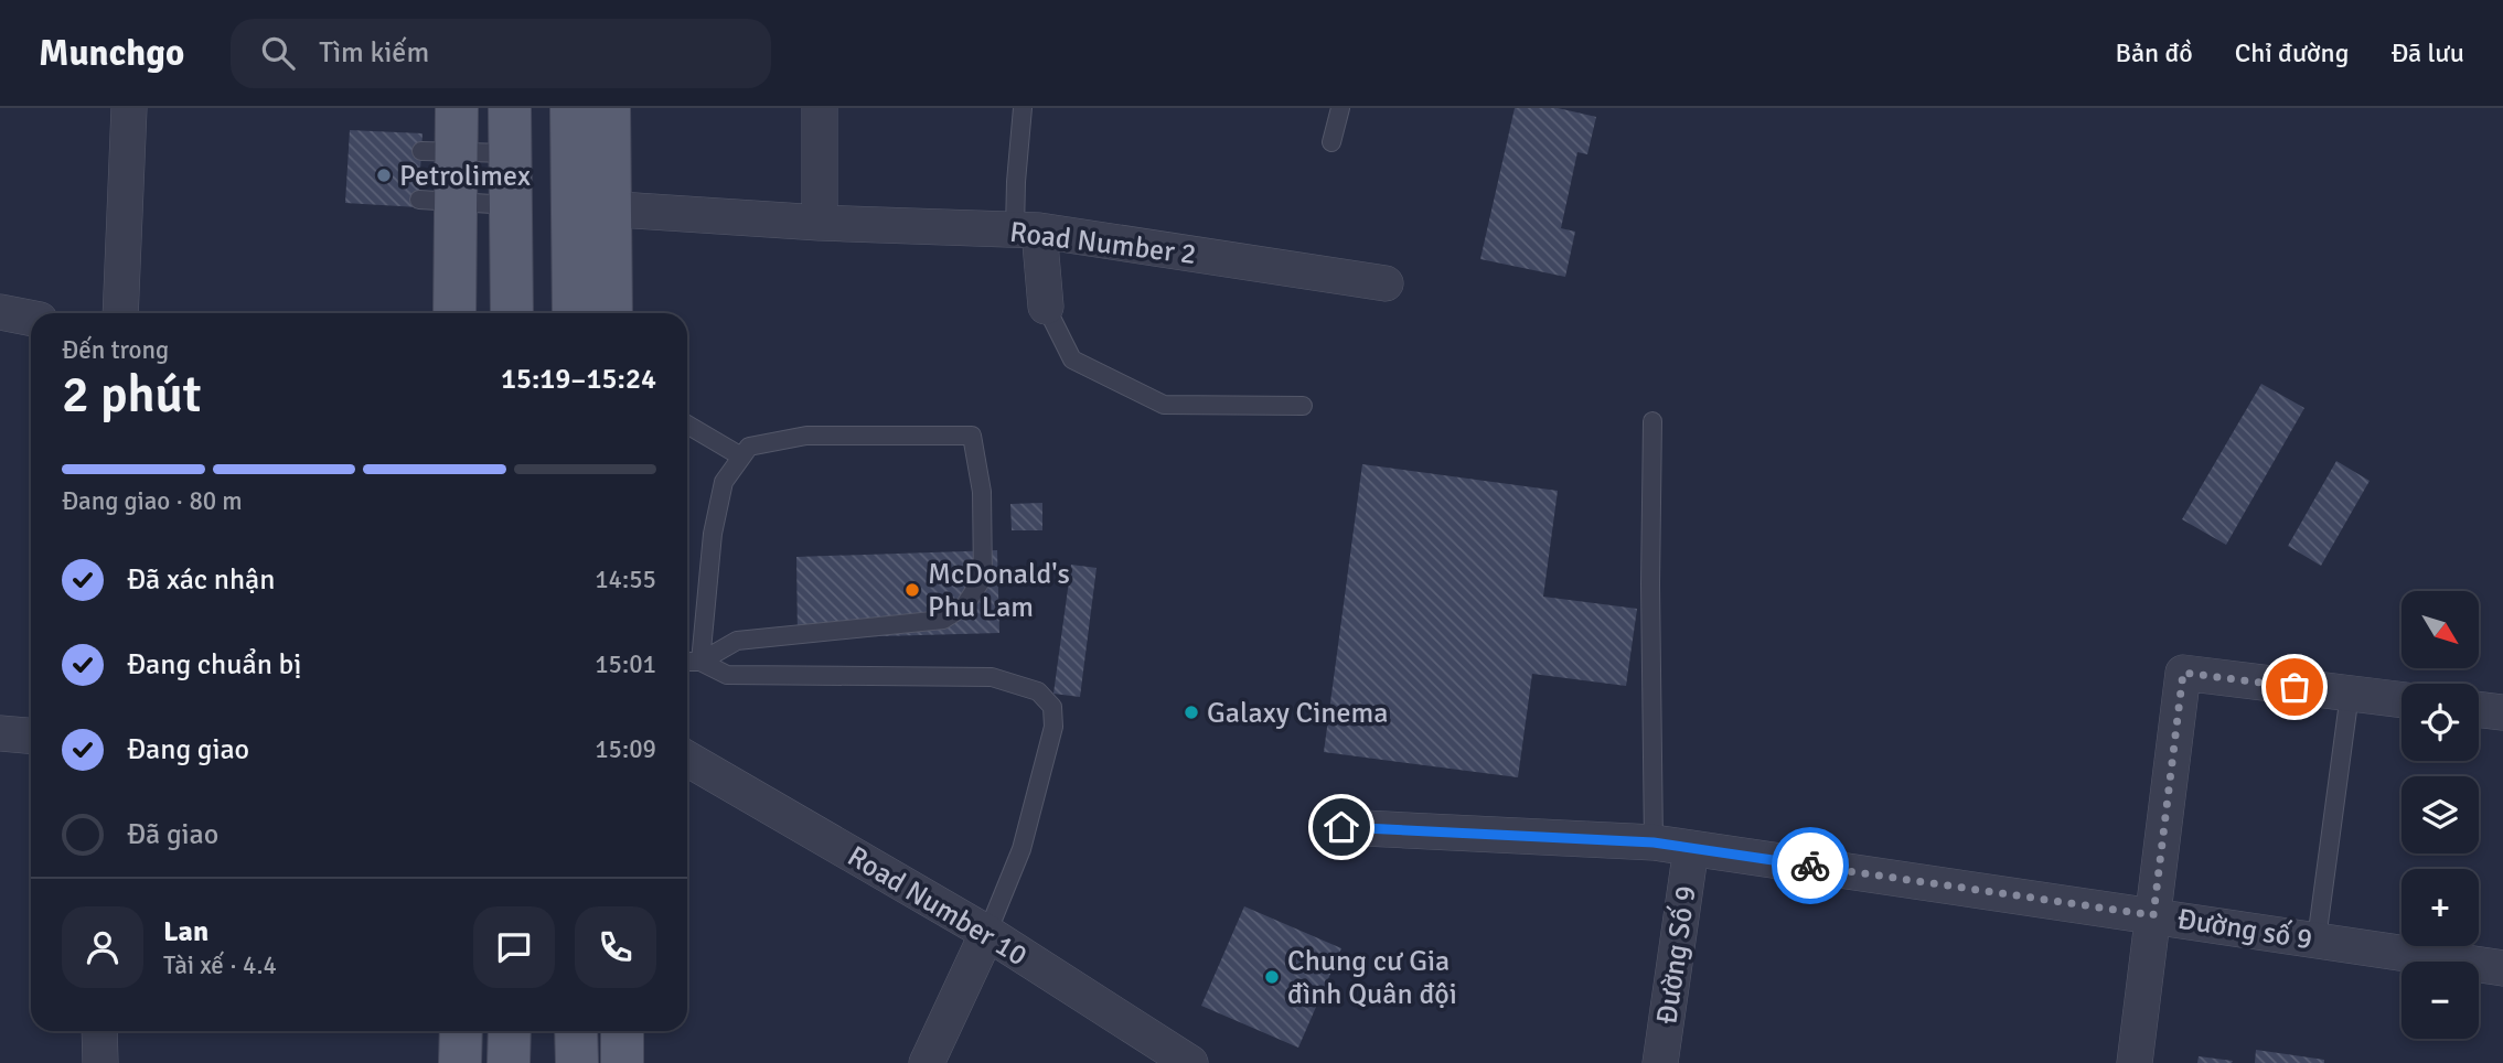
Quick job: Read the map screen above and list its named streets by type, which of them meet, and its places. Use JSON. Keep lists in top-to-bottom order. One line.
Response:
{"streets":{"street":["Road Number 2","Road Number 10","Đường số 9","Đường Số 9"]},"crossings":[["Đường số 9","Đường Số 9"]],"places":["Petrolimex","McDonald's Phu Lam","Galaxy Cinema","Chung cư Gia đình Quân đội"],"north":"bottom right","page":{"header":"Munchgo","search":"Tìm kiếm","nav":["Bản đồ","Chỉ đường","Đã lưu"],"heading":["2 phút","Đến trong","15:19–15:24"],"panel":["Lan","Tài xế · 4.4"],"bar":"Đang giao · 80 m","list":[["Đã xác nhận","14:55"],["Đang chuẩn bị","15:01"],["Đang giao","15:09"],"Đã giao"],"map_buttons":["+","−"]}}
